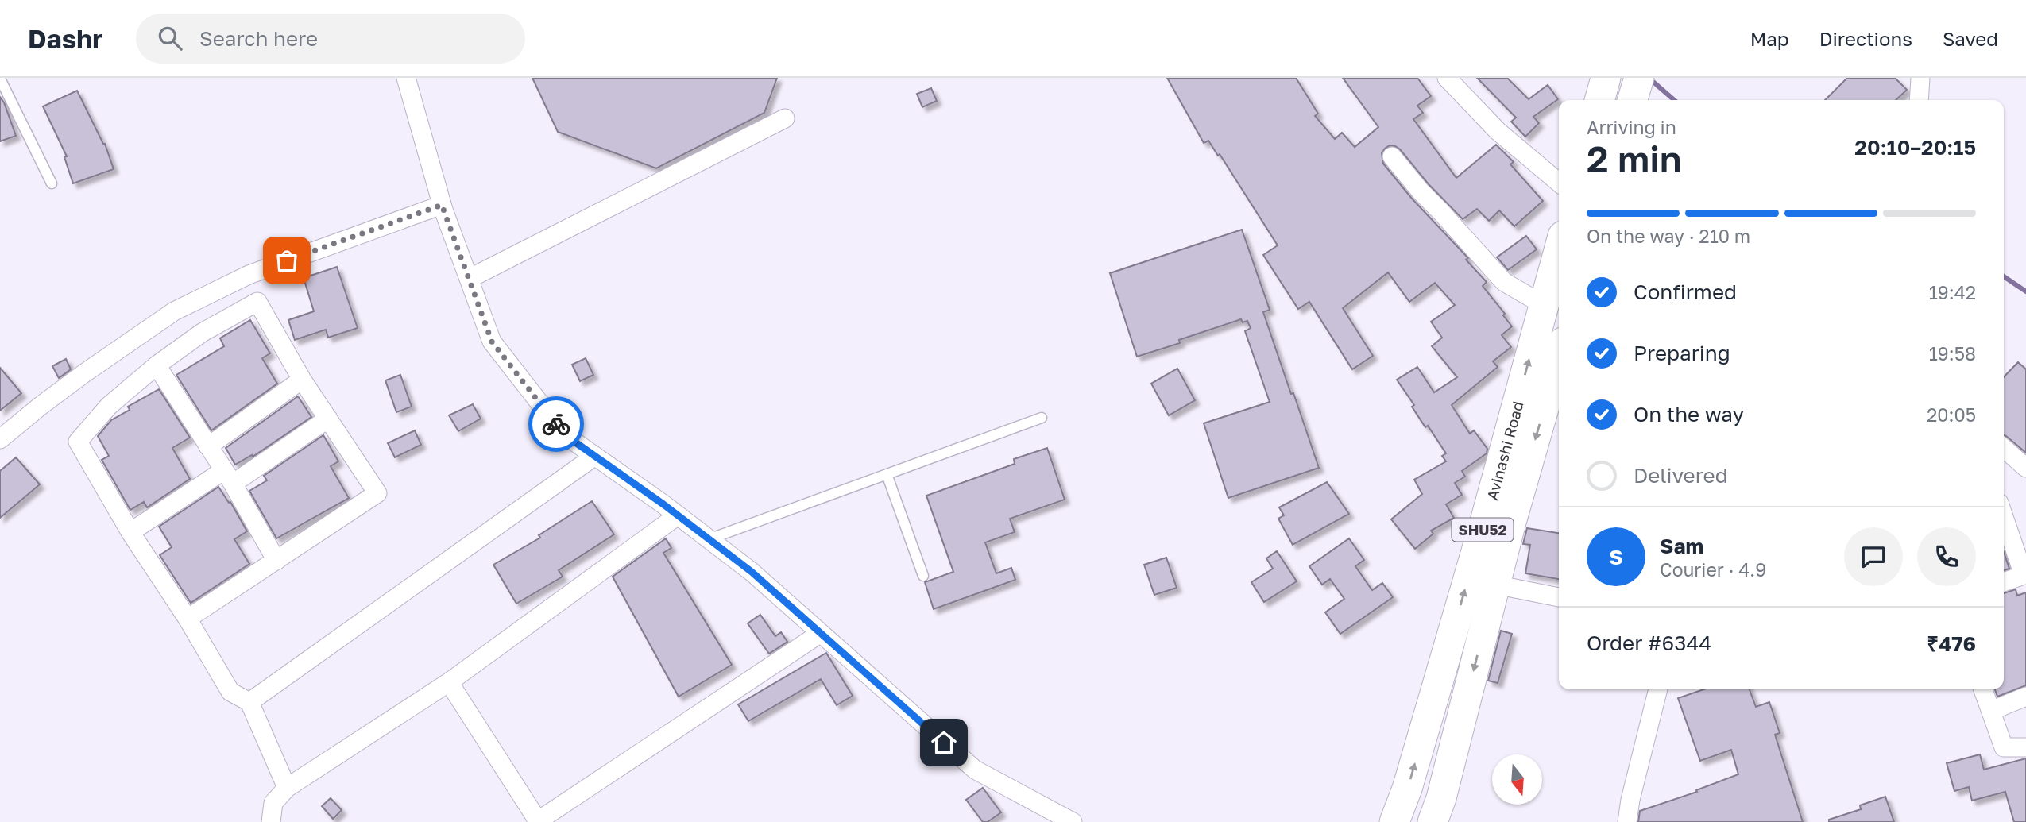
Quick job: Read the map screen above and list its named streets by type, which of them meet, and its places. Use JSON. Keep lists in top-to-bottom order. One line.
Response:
{"streets":{"main road":["Avinashi Road","SHU52"]},"north":"bottom","page":{"header":"Dashr","search":"Search here","nav":["Map","Directions","Saved"],"heading":["2 min","Arriving in","20:10–20:15"],"panel":["Sam","Courier · 4.9","Order #6344","₹476"],"bar":"On the way · 210 m","list":[["Confirmed","19:42"],["Preparing","19:58"],["On the way","20:05"],"Delivered"],"round":"S"}}
